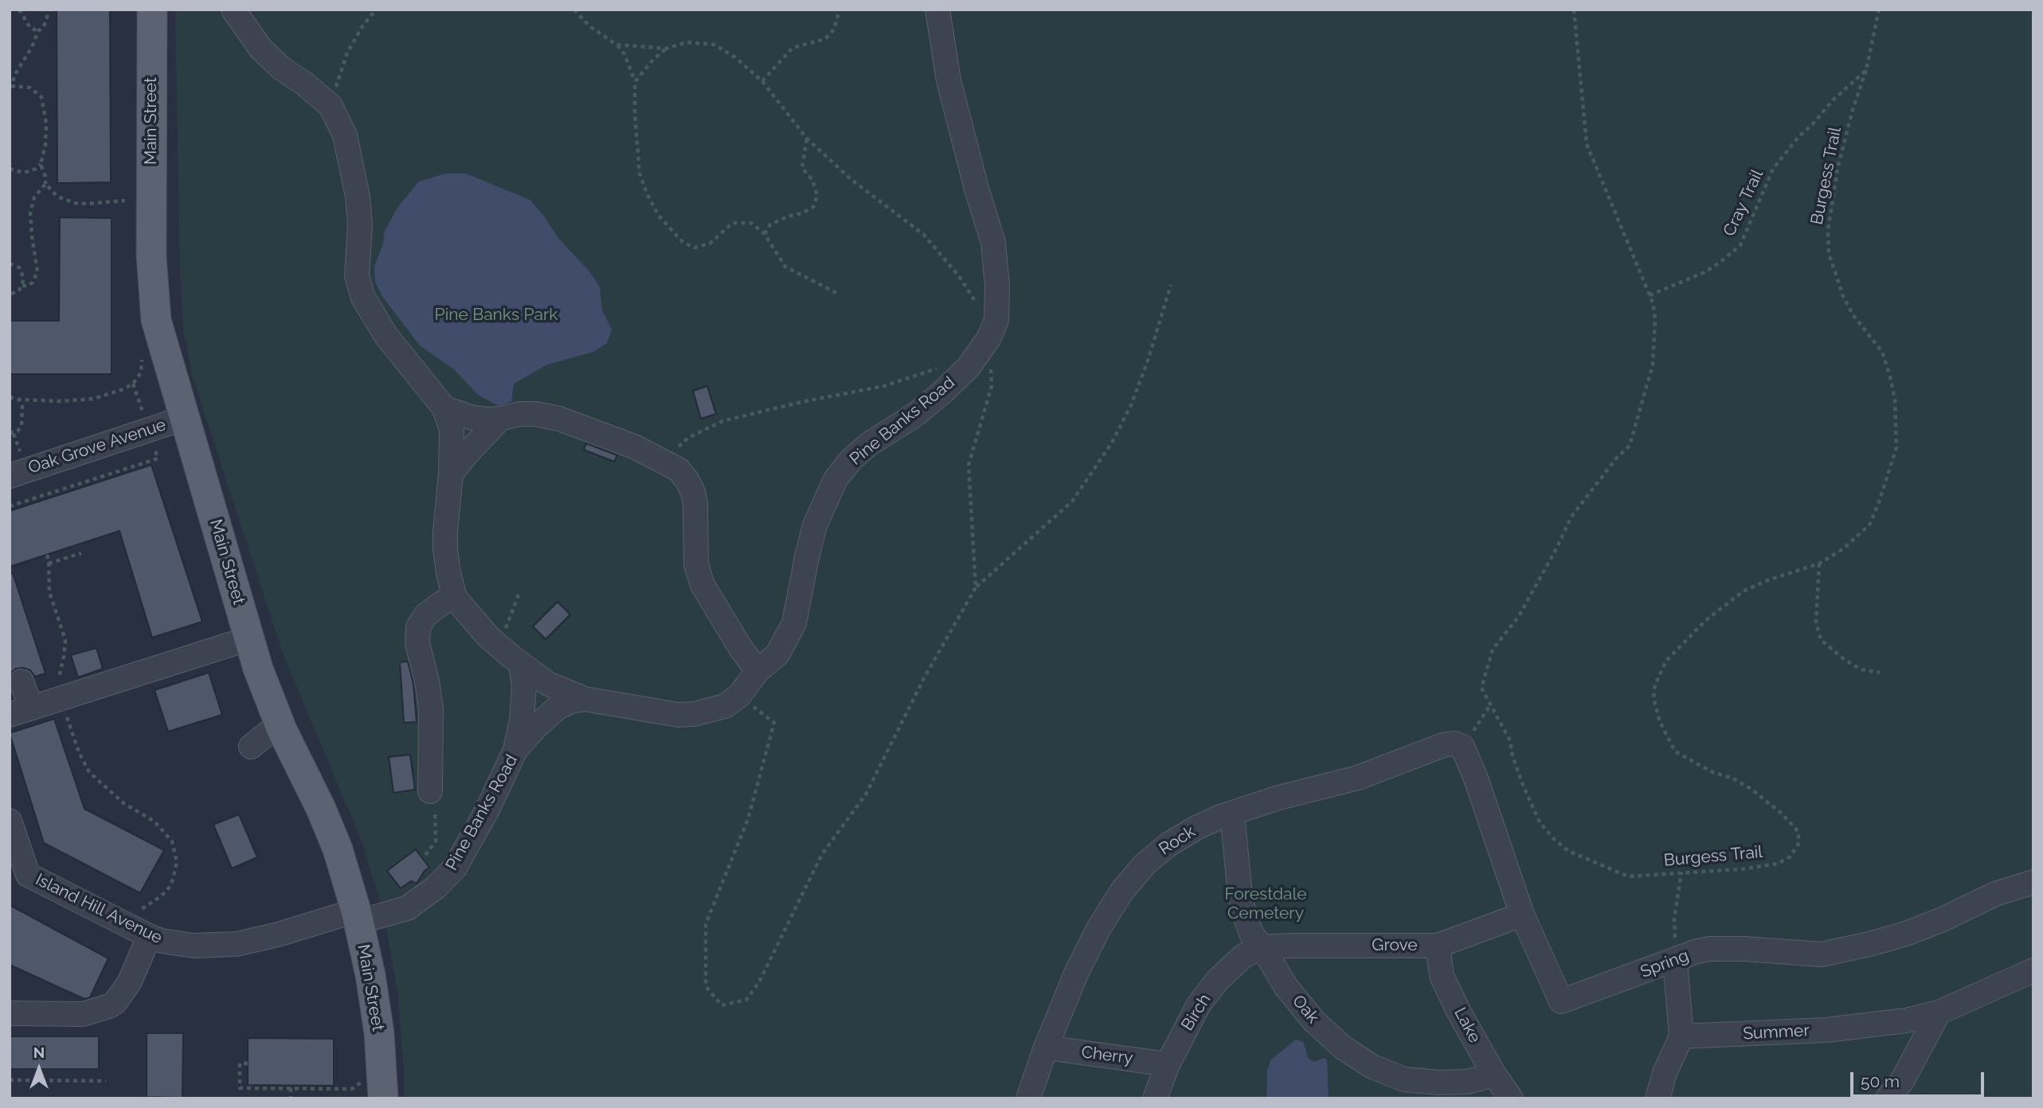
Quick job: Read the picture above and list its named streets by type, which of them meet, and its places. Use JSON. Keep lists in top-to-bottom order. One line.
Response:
{"streets":{"main road":["Main Street"],"street":["Pine Banks Road","Oak Grove Avenue","Rock","Island Hill Avenue","Grove","Spring","Oak","Birch","Lake","Summer","Cherry"],"path":["Burgess Trail","Cray Trail"]},"crossings":[["Main Street","Pine Banks Road"],["Main Street","Oak Grove Avenue"],["Main Street","Island Hill Avenue"],["Burgess Trail","Cray Trail"],["Pine Banks Road","Island Hill Avenue"],["Rock","Spring"],["Rock","Oak"],["Rock","Cherry"],["Grove","Spring"],["Grove","Oak"],["Grove","Birch"],["Grove","Lake"],["Oak","Birch"],["Oak","Lake"],["Birch","Cherry"]],"parks":["Pine Banks Park","Forestdale Cemetery"],"scale_bar":"50 m","north":"top"}
